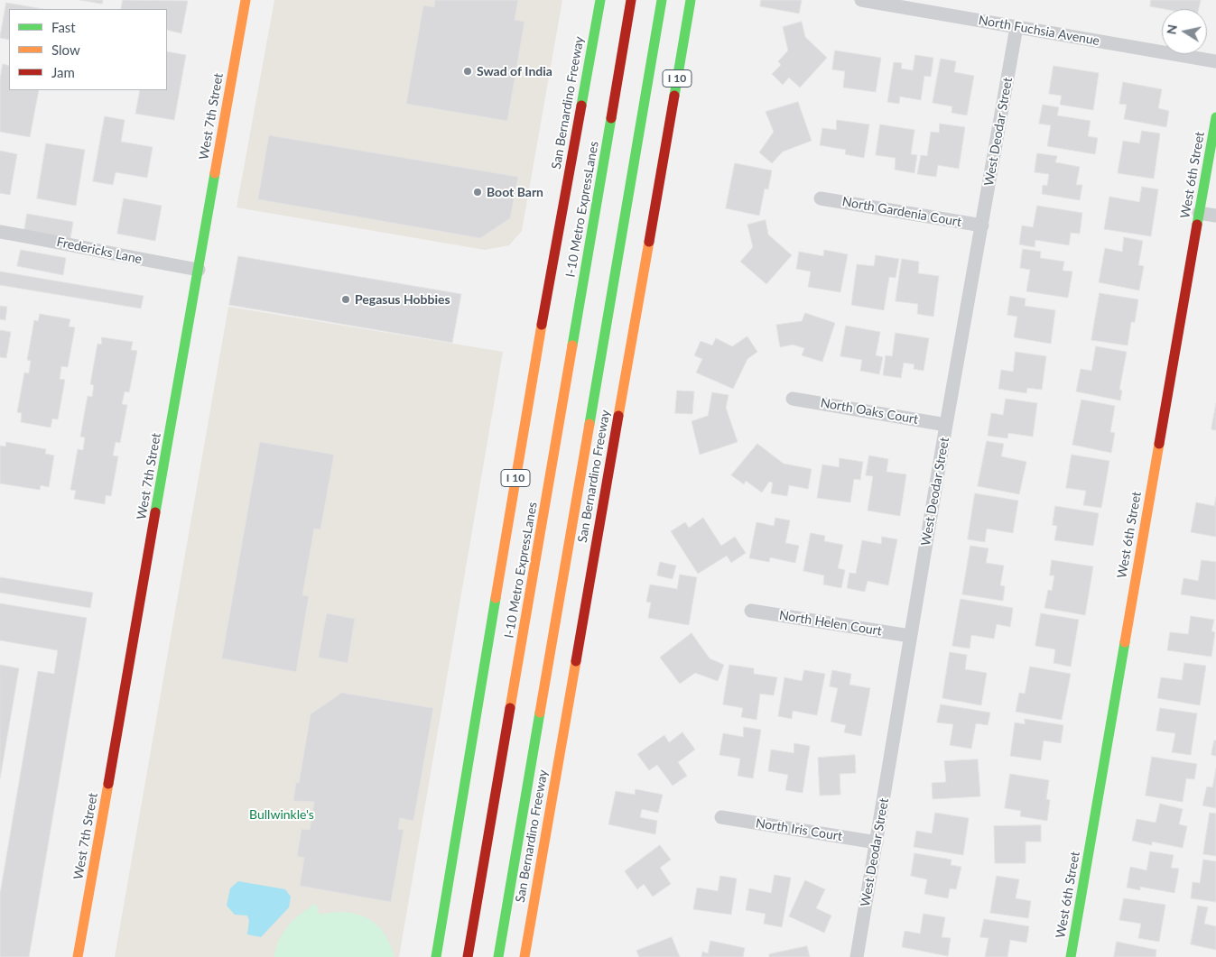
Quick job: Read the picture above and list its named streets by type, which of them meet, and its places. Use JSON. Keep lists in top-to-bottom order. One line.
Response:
{"streets":{"main road":["I 10","San Bernardino Freeway","West 7th Street","West 6th Street","I-10 Metro ExpressLanes"],"street":["North Fuchsia Avenue","West Deodar Street","North Gardenia Court","Fredericks Lane","North Oaks Court","North Helen Court","North Iris Court"]},"crossings":[["North Fuchsia Avenue","West Deodar Street"],["West 7th Street","Fredericks Lane"],["West Deodar Street","North Gardenia Court"],["West Deodar Street","North Oaks Court"],["West Deodar Street","North Helen Court"],["West Deodar Street","North Iris Court"]],"parks":["Bullwinkle's"],"places":["Swad of India","Boot Barn","Pegasus Hobbies"],"legend":["Fast","Slow","Jam"],"north":"left"}
